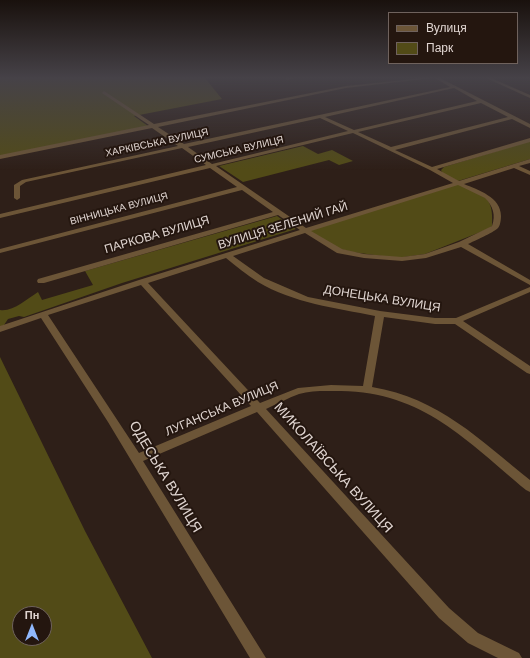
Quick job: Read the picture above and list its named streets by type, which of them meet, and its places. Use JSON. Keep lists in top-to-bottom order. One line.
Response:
{"streets":{"street":["ХАРКІВСЬКА ВУЛИЦЯ","СУМСЬКА ВУЛИЦЯ","ВІННИЦЬКА ВУЛИЦЯ","ВУЛИЦЯ ЗЕЛЕНИЙ ГАЙ","ПАРКОВА ВУЛИЦЯ","ДОНЕЦЬКА ВУЛИЦЯ","ЛУГАНСЬКА ВУЛИЦЯ","МИКОЛАЇВСЬКА ВУЛИЦЯ","ОДЕСЬКА ВУЛИЦЯ"]},"crossings":[["ВУЛИЦЯ ЗЕЛЕНИЙ ГАЙ","ДОНЕЦЬКА ВУЛИЦЯ"],["ВУЛИЦЯ ЗЕЛЕНИЙ ГАЙ","МИКОЛАЇВСЬКА ВУЛИЦЯ"],["ВУЛИЦЯ ЗЕЛЕНИЙ ГАЙ","ОДЕСЬКА ВУЛИЦЯ"],["ЛУГАНСЬКА ВУЛИЦЯ","МИКОЛАЇВСЬКА ВУЛИЦЯ"],["ЛУГАНСЬКА ВУЛИЦЯ","ОДЕСЬКА ВУЛИЦЯ"]],"legend":["Вулиця","Парк"],"north":"top"}
